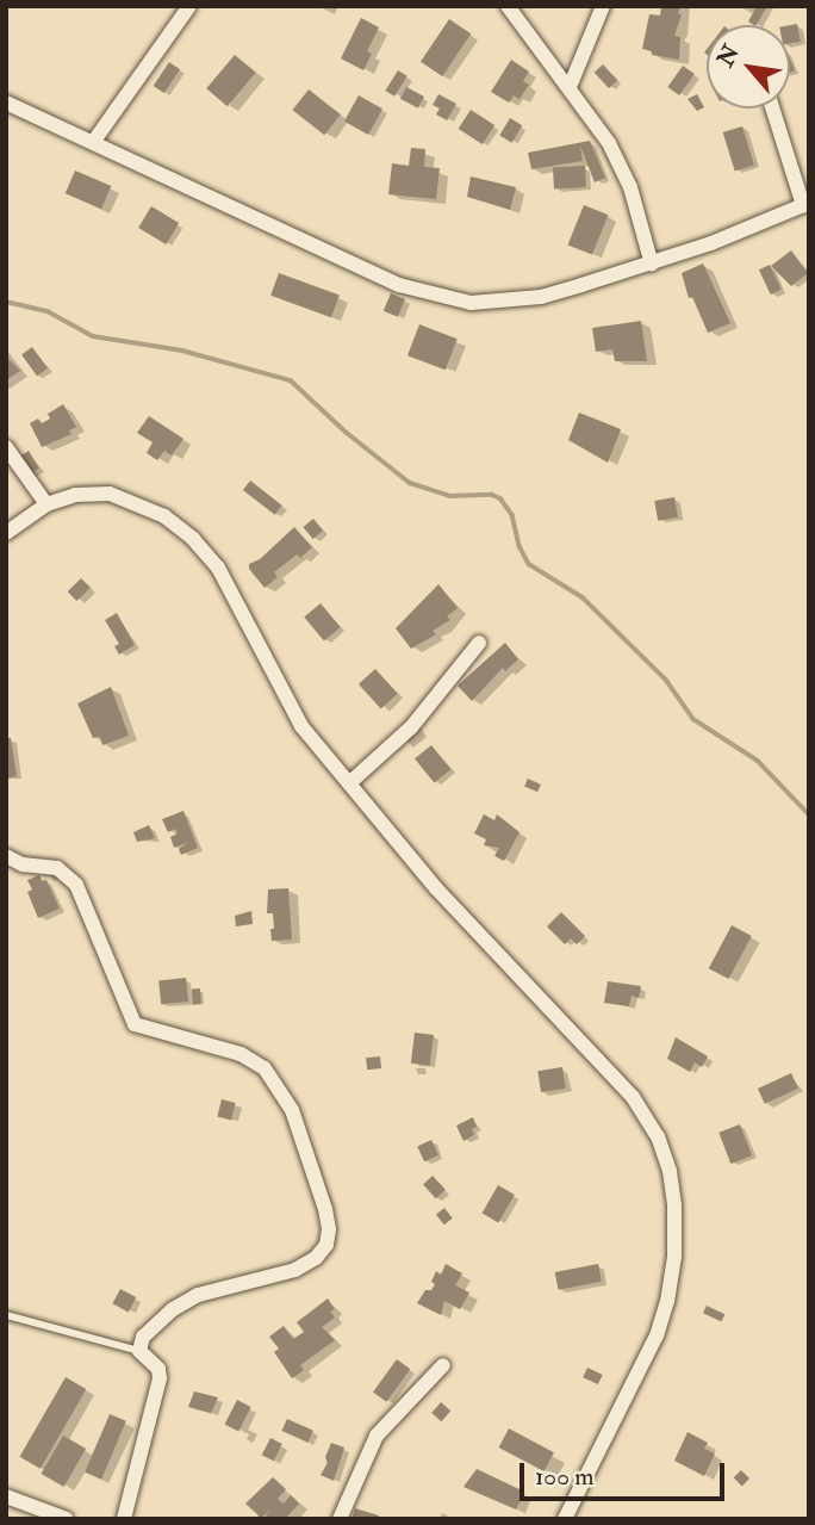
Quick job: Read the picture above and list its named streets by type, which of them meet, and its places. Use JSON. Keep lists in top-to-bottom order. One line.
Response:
{"scale_bar":"100 m","north":"top left"}
